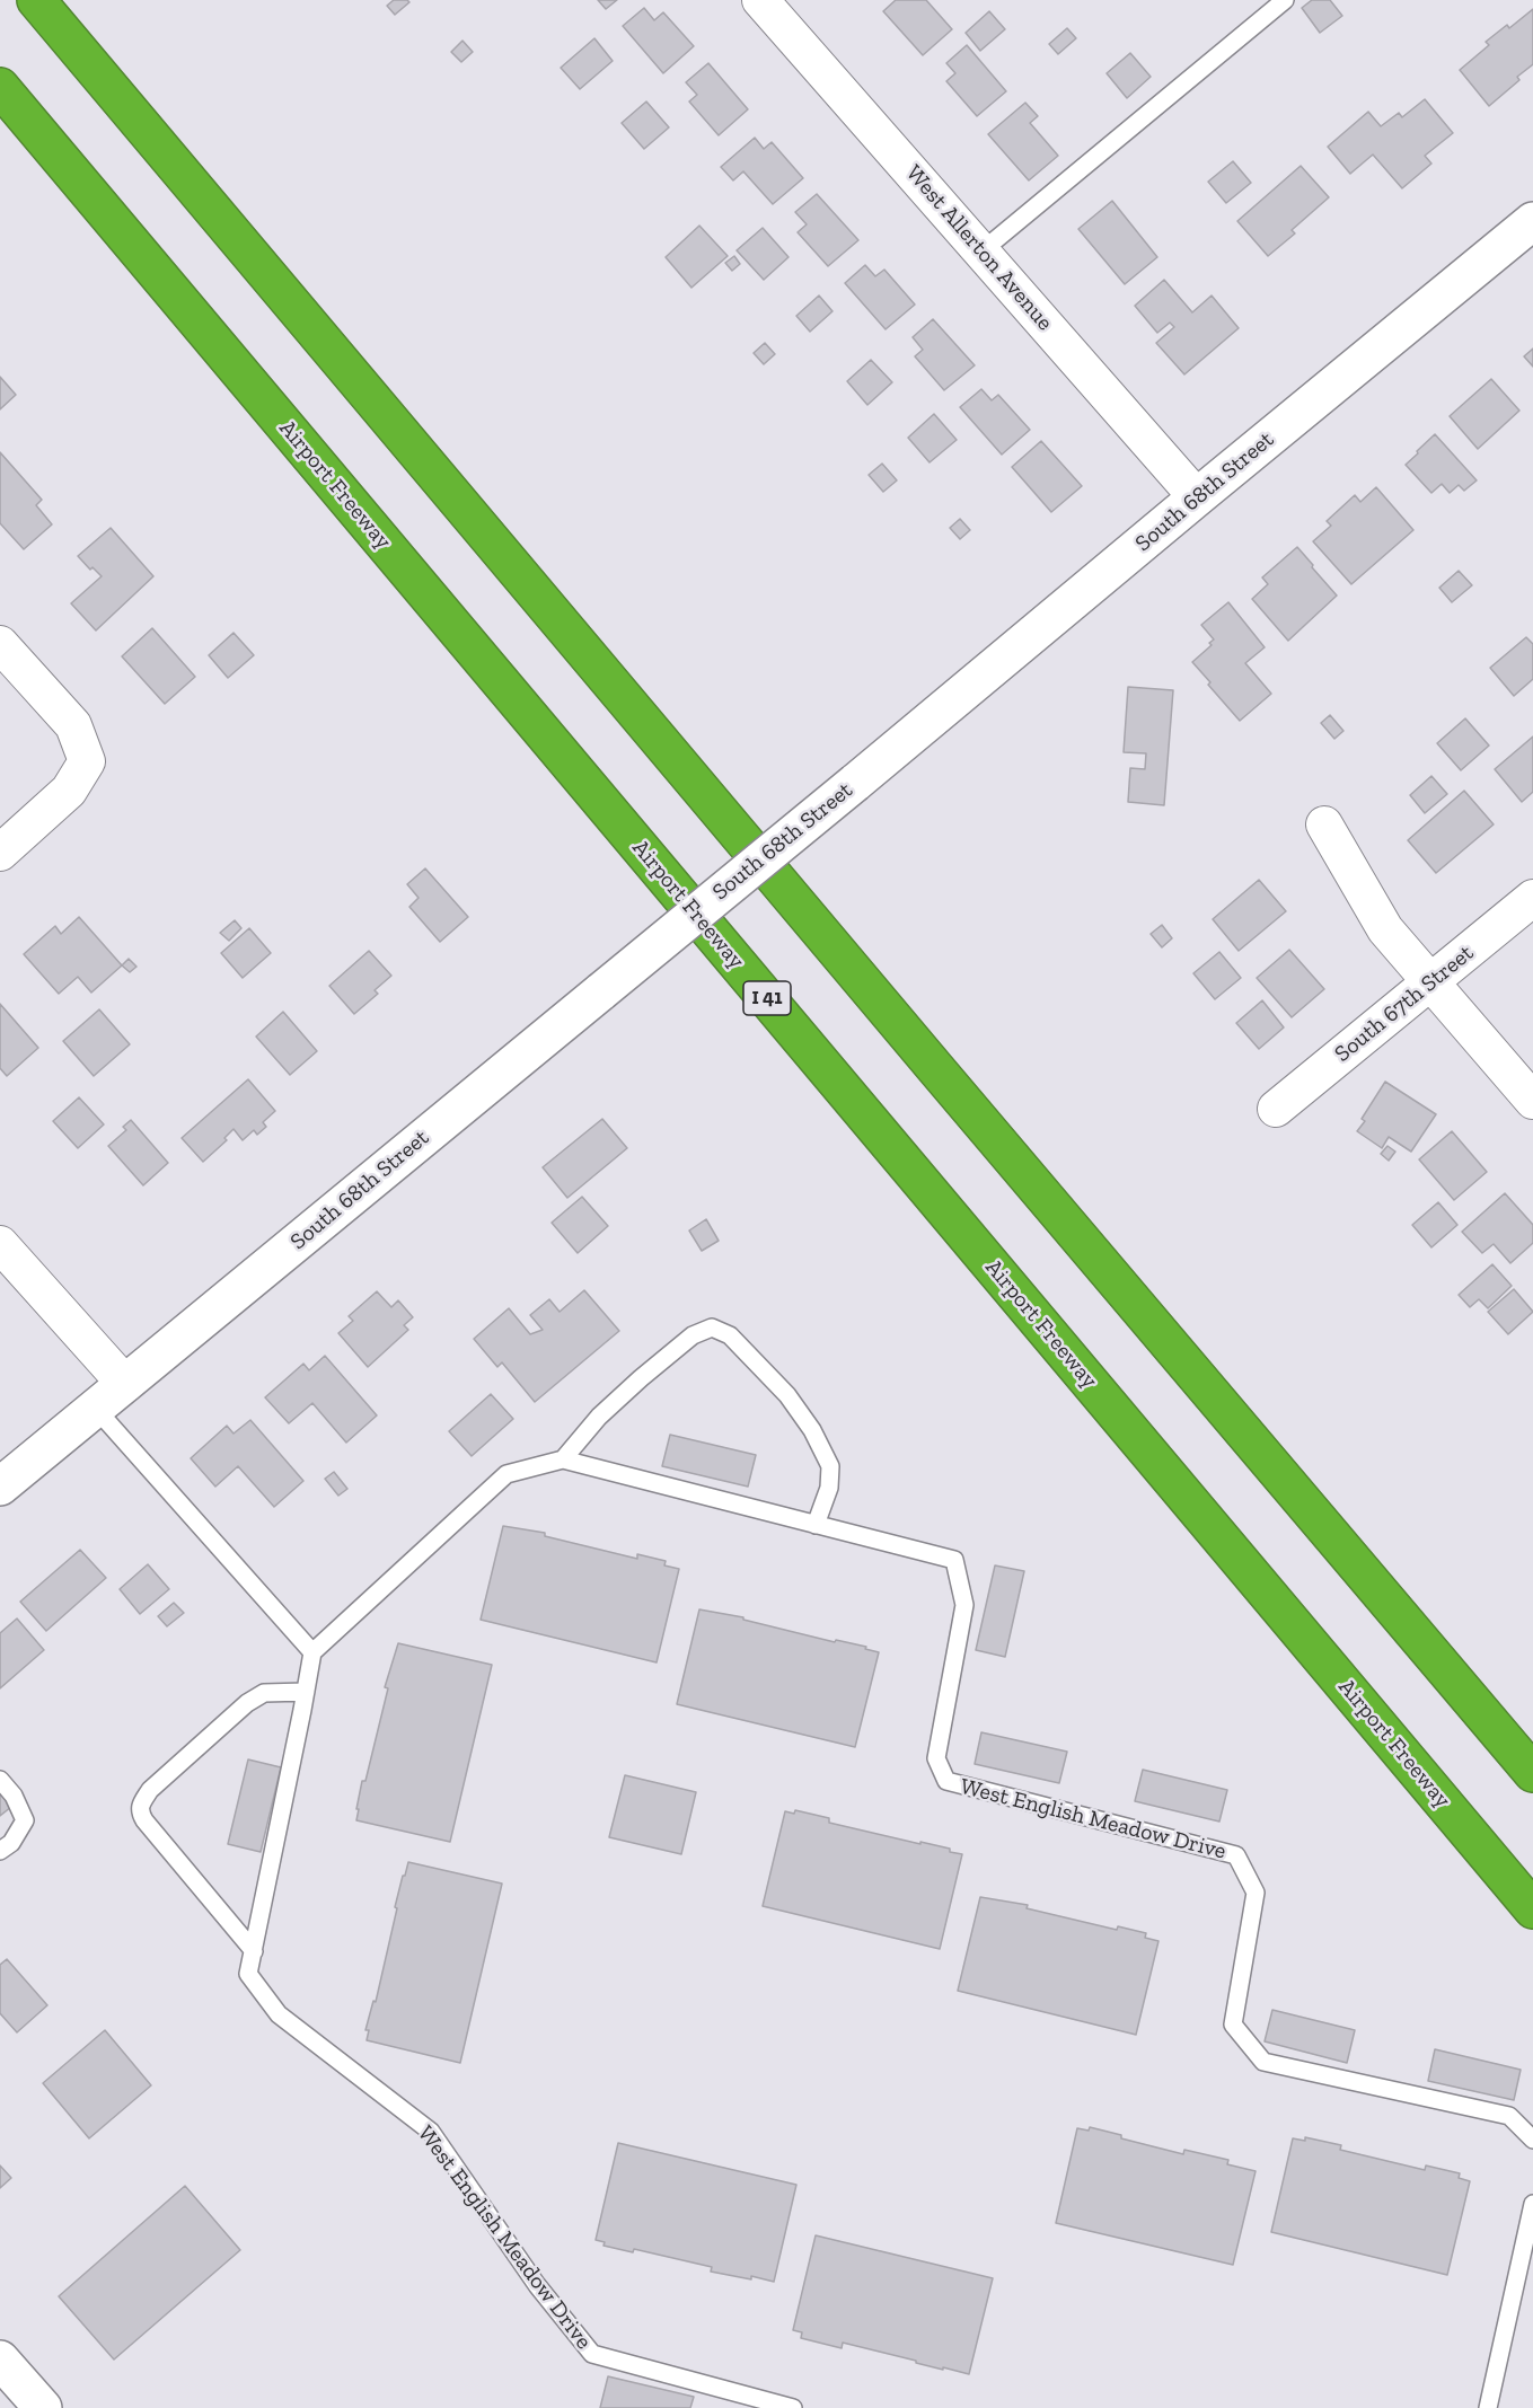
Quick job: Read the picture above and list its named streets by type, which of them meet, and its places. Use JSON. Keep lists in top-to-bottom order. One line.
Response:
{"streets":{"highway":["Airport Freeway","I 41"],"street":["West Allerton Avenue","South 68th Street","South 67th Street"],"lane":["West English Meadow Drive"]},"crossings":[["West Allerton Avenue","South 68th Street"]]}
